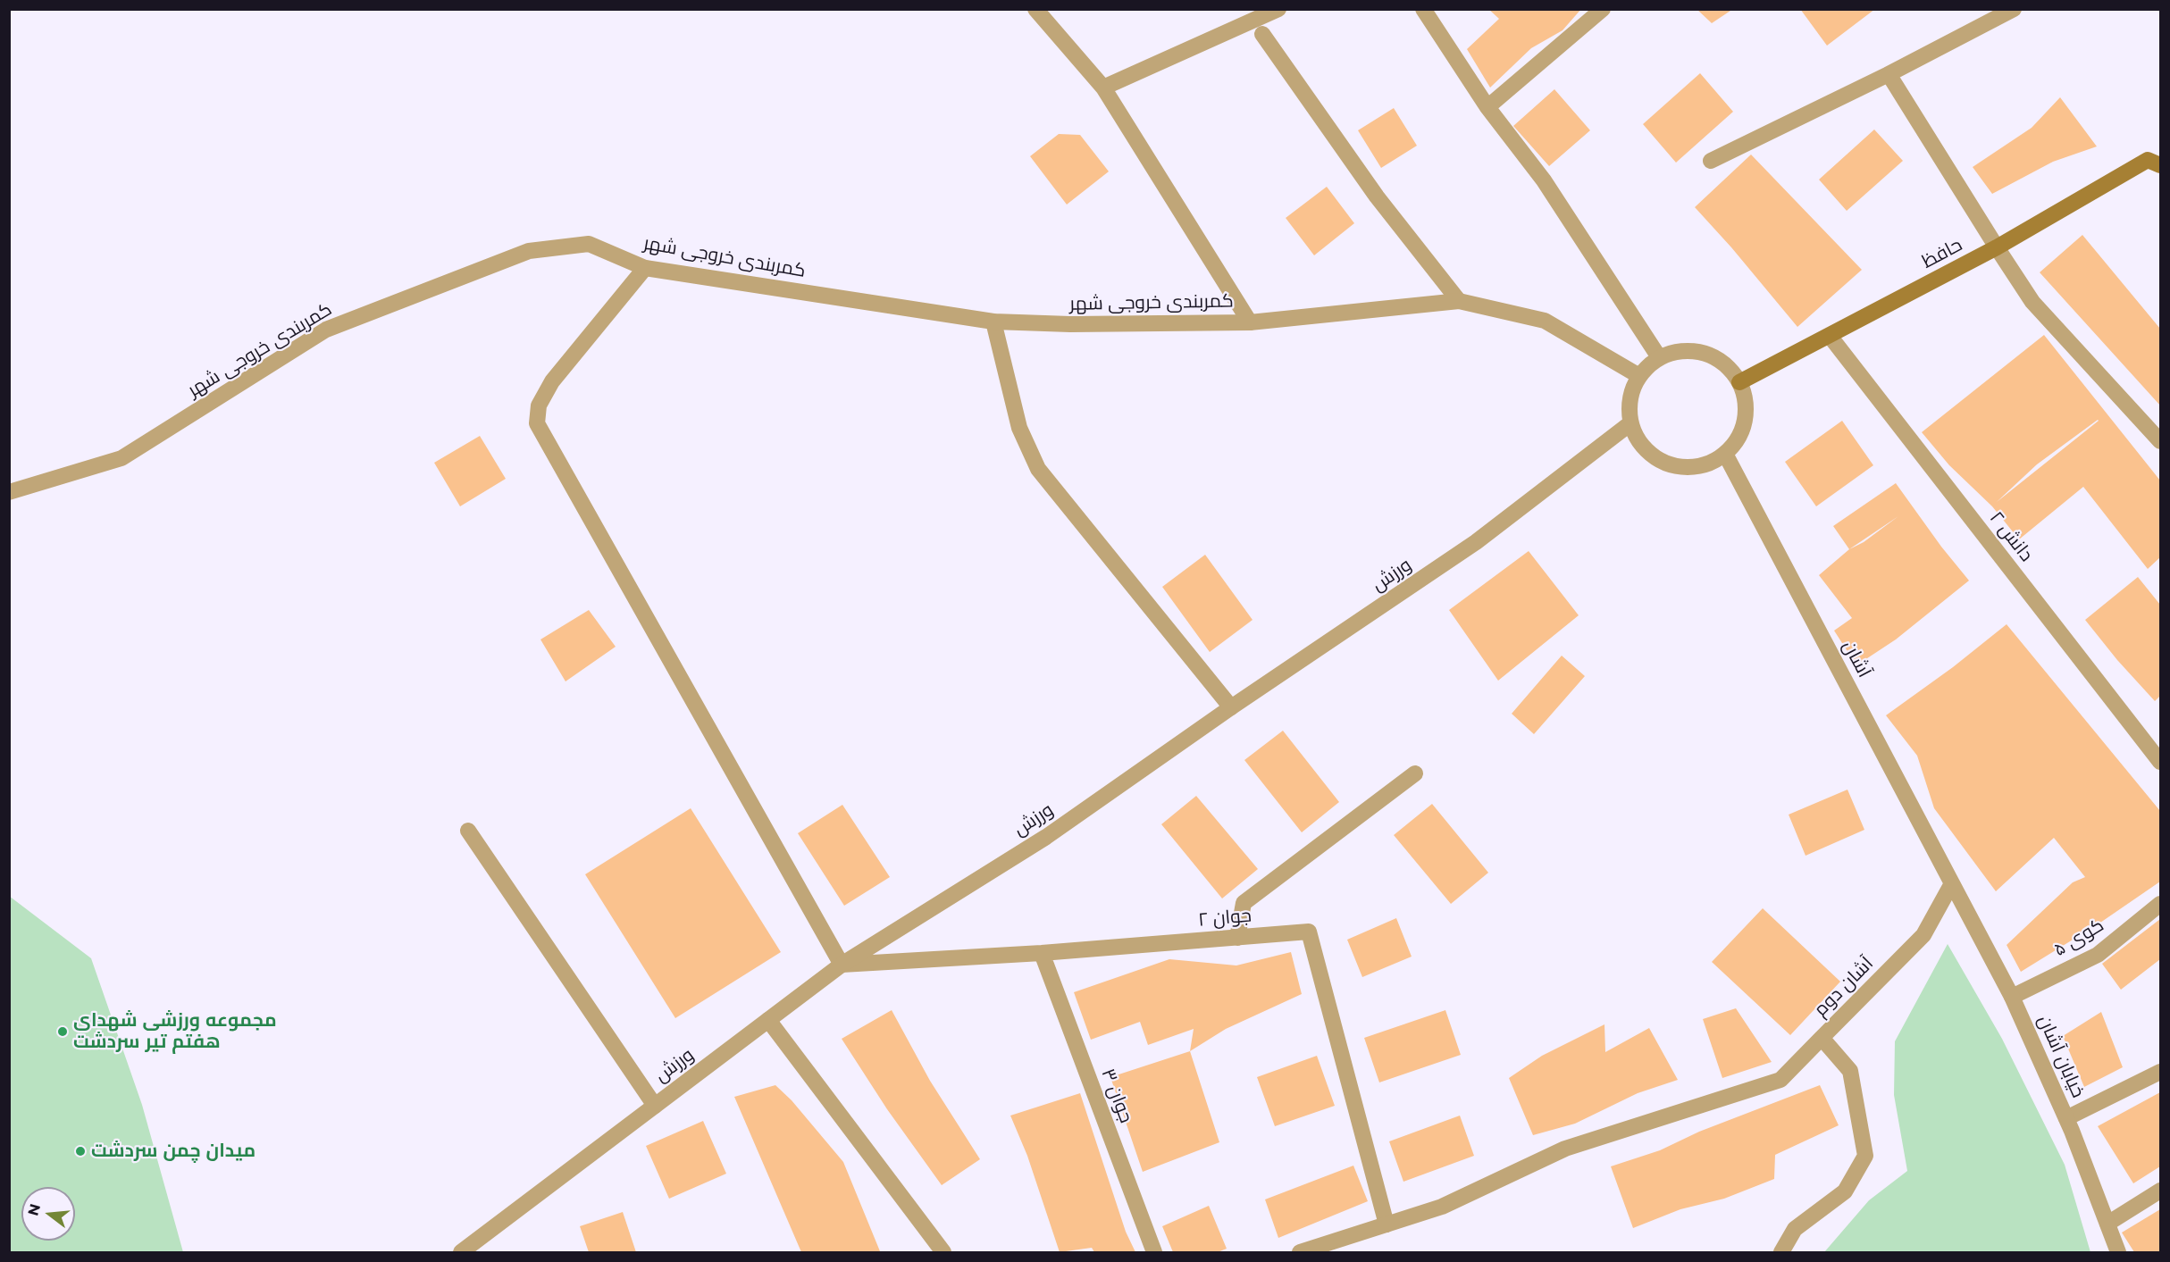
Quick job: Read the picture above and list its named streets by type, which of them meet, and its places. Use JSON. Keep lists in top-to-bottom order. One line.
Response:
{"streets":{"main road":["حافظ"],"street":["کمربندی خروجی شهر","دانش ۲","ورزش","آشان","جوان ۲","کوی ۵","آشان دوم","خیابان آشان","جوان ۳"]},"crossings":[["حافظ","کمربندی خروجی شهر"],["حافظ","دانش ۲"],["حافظ","ورزش"],["حافظ","آشان"],["کمربندی خروجی شهر","ورزش"],["کمربندی خروجی شهر","آشان"],["ورزش","آشان"],["ورزش","جوان ۲"],["آشان","آشان دوم"],["آشان","خیابان آشان"],["جوان ۲","جوان ۳"],["کوی ۵","خیابان آشان"],["آشان دوم","خیابان آشان"]],"places":["مجموعه ورزشی شهدای هفتم تیر سردشت","میدان چمن سردشت"],"north":"left"}
